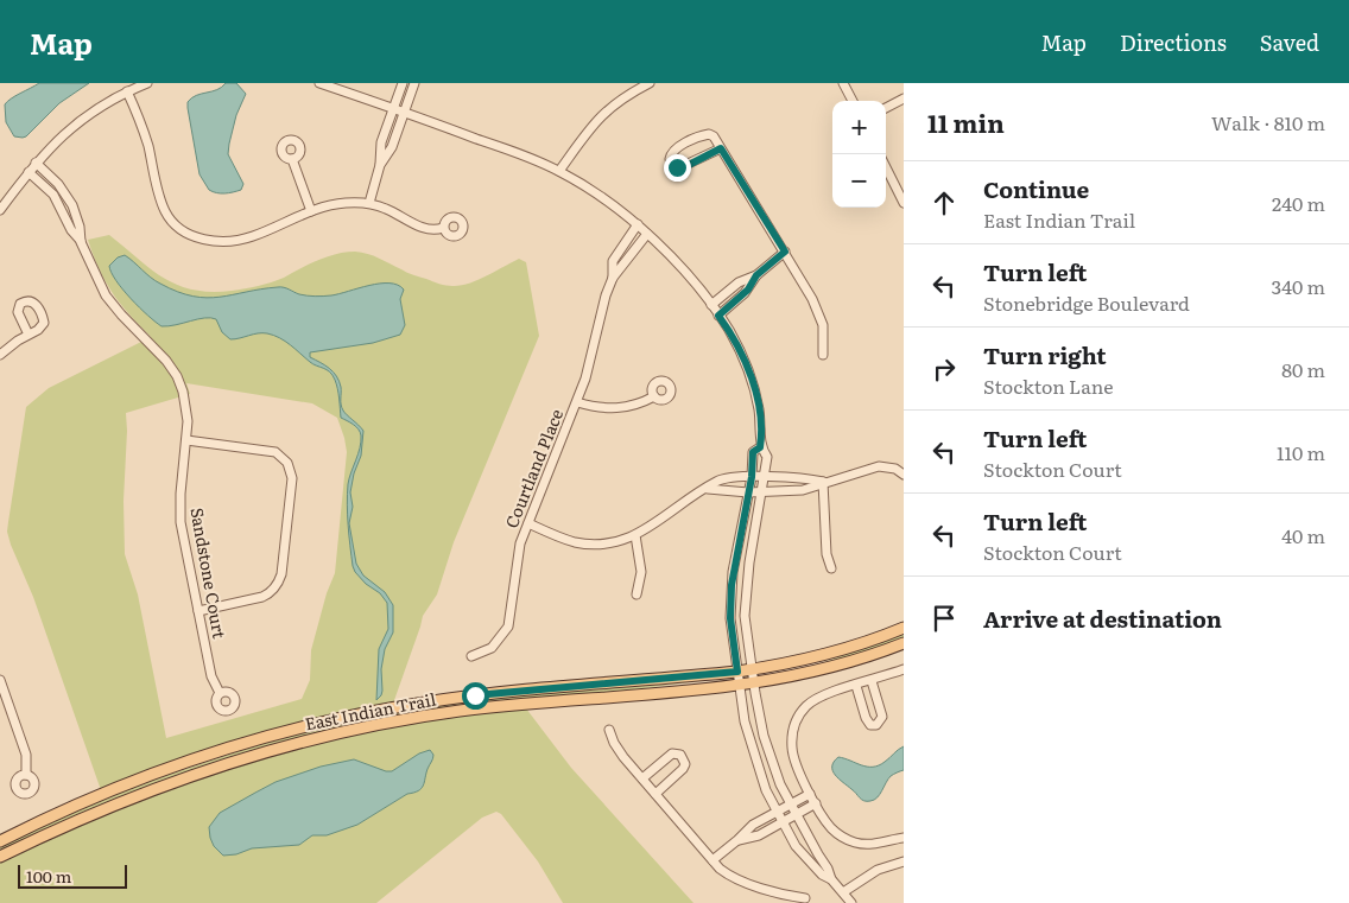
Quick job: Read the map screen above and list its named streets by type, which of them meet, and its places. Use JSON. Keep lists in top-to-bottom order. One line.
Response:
{"streets":{"main road":["East Indian Trail"],"street":["Courtland Place","Sandstone Court"]},"scale_bar":"100 m","page":{"header":"Map","nav":["Map","Directions","Saved"],"heading":["11 min","Walk · 810 m"],"map_buttons":["+","−"],"list":[["Continue","East Indian Trail","240 m"],["Turn left","Stonebridge Boulevard","340 m"],["Turn right","Stockton Lane","80 m"],["Turn left","Stockton Court","110 m"],["Turn left","Stockton Court","40 m"],"Arrive at destination"],"scale":"100 m"}}
